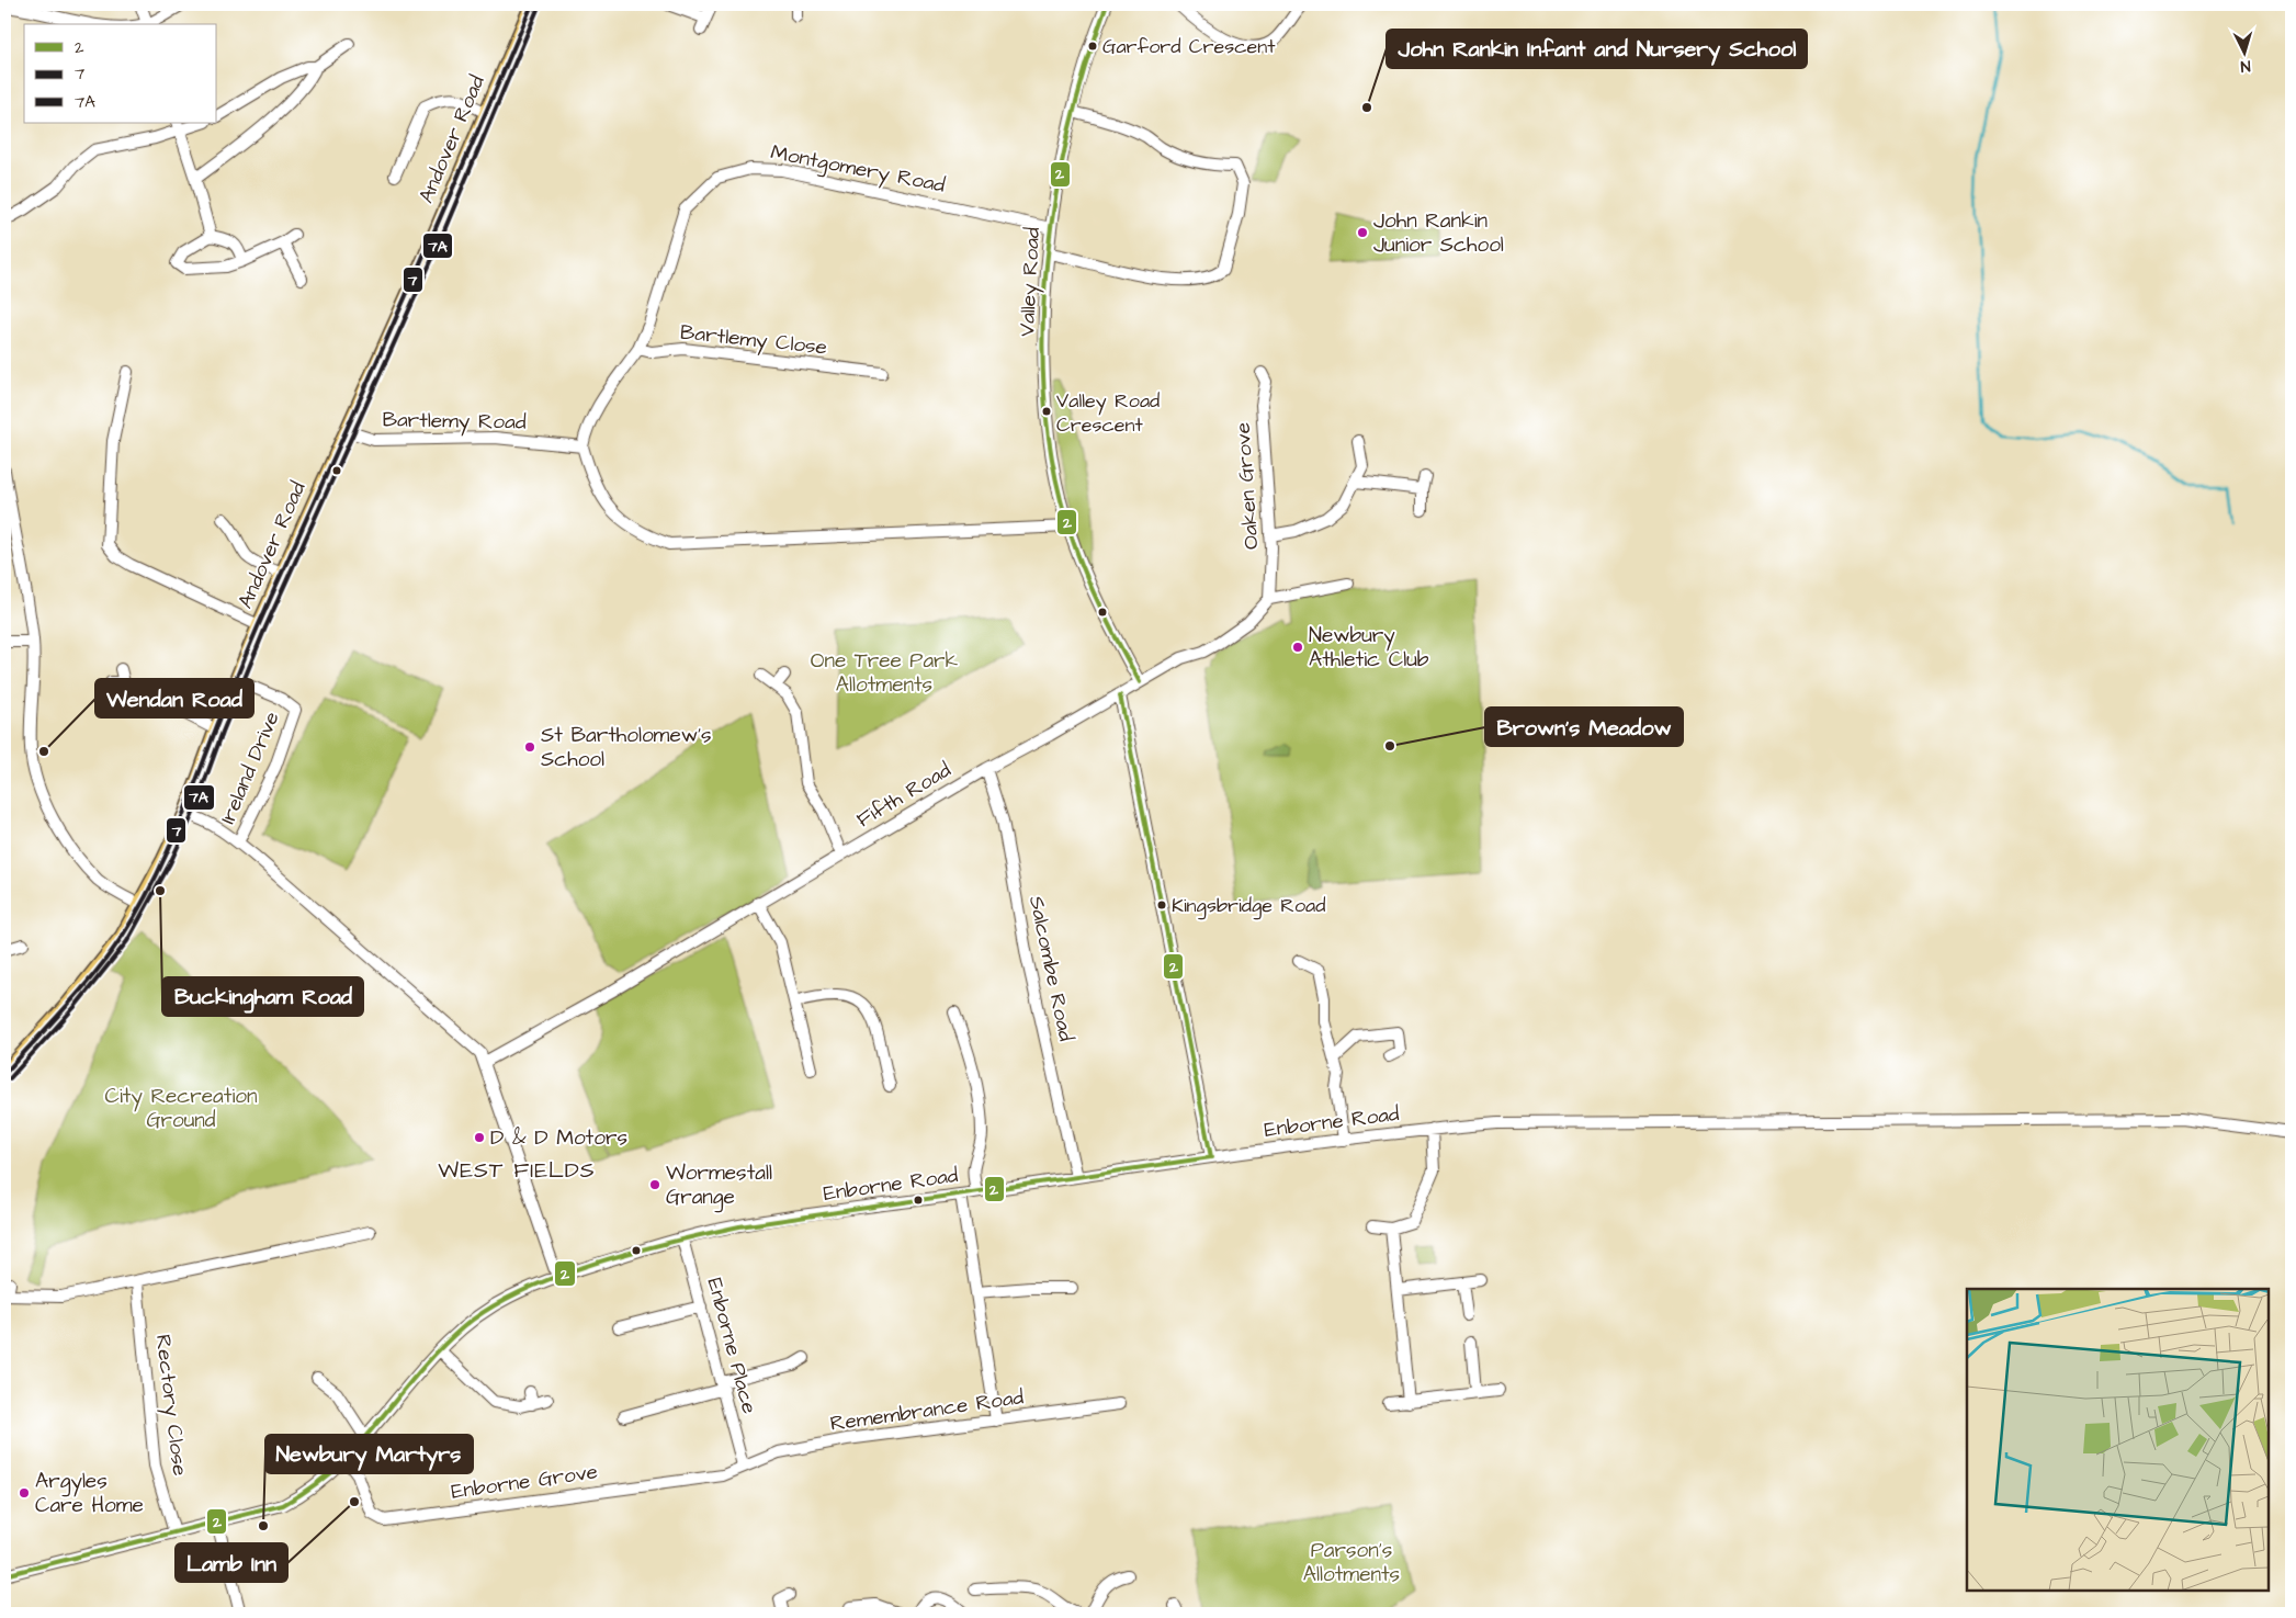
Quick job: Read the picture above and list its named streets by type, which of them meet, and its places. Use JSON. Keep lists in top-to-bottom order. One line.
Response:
{"streets":{"main road":["Andover Road"],"street":["Montgomery Road","Valley Road","Bartlemy Close","Bartlemy Road","Oaken Grove","Ireland Drive","Fifth Road","Salcombe Road","Enborne Road","Enborne Place","Rectory Close","Remembrance Road","Enborne Grove"]},"crossings":[["Andover Road","Bartlemy Road"],["Andover Road","Ireland Drive"],["Montgomery Road","Valley Road"],["Montgomery Road","Bartlemy Close"],["Valley Road","Fifth Road"],["Oaken Grove","Fifth Road"],["Fifth Road","Salcombe Road"],["Salcombe Road","Enborne Road"],["Enborne Road","Enborne Place"],["Enborne Road","Rectory Close"],["Enborne Road","Enborne Grove"],["Enborne Place","Remembrance Road"],["Enborne Place","Enborne Grove"],["Remembrance Road","Enborne Grove"]],"districts":["WEST FIELDS"],"parks":["One Tree Park Allotments","City Recreation Ground","Parson's Allotments"],"places":["Garford Crescent","John Rankin Infant and Nursery School","John Rankin Junior School","Valley Road Crescent","Newbury Athletic Club","Brown's Meadow","St Bartholomew's School","Wendan Road","Buckingham Road","Kingsbridge Road","D & D Motors","Wormestall Grange","Argyles Care Home","Lamb Inn","Newbury Martyrs"],"lines":["transit line 2","transit line 7","transit line 7A"],"legend":["2","7","7A"],"north":"bottom"}
